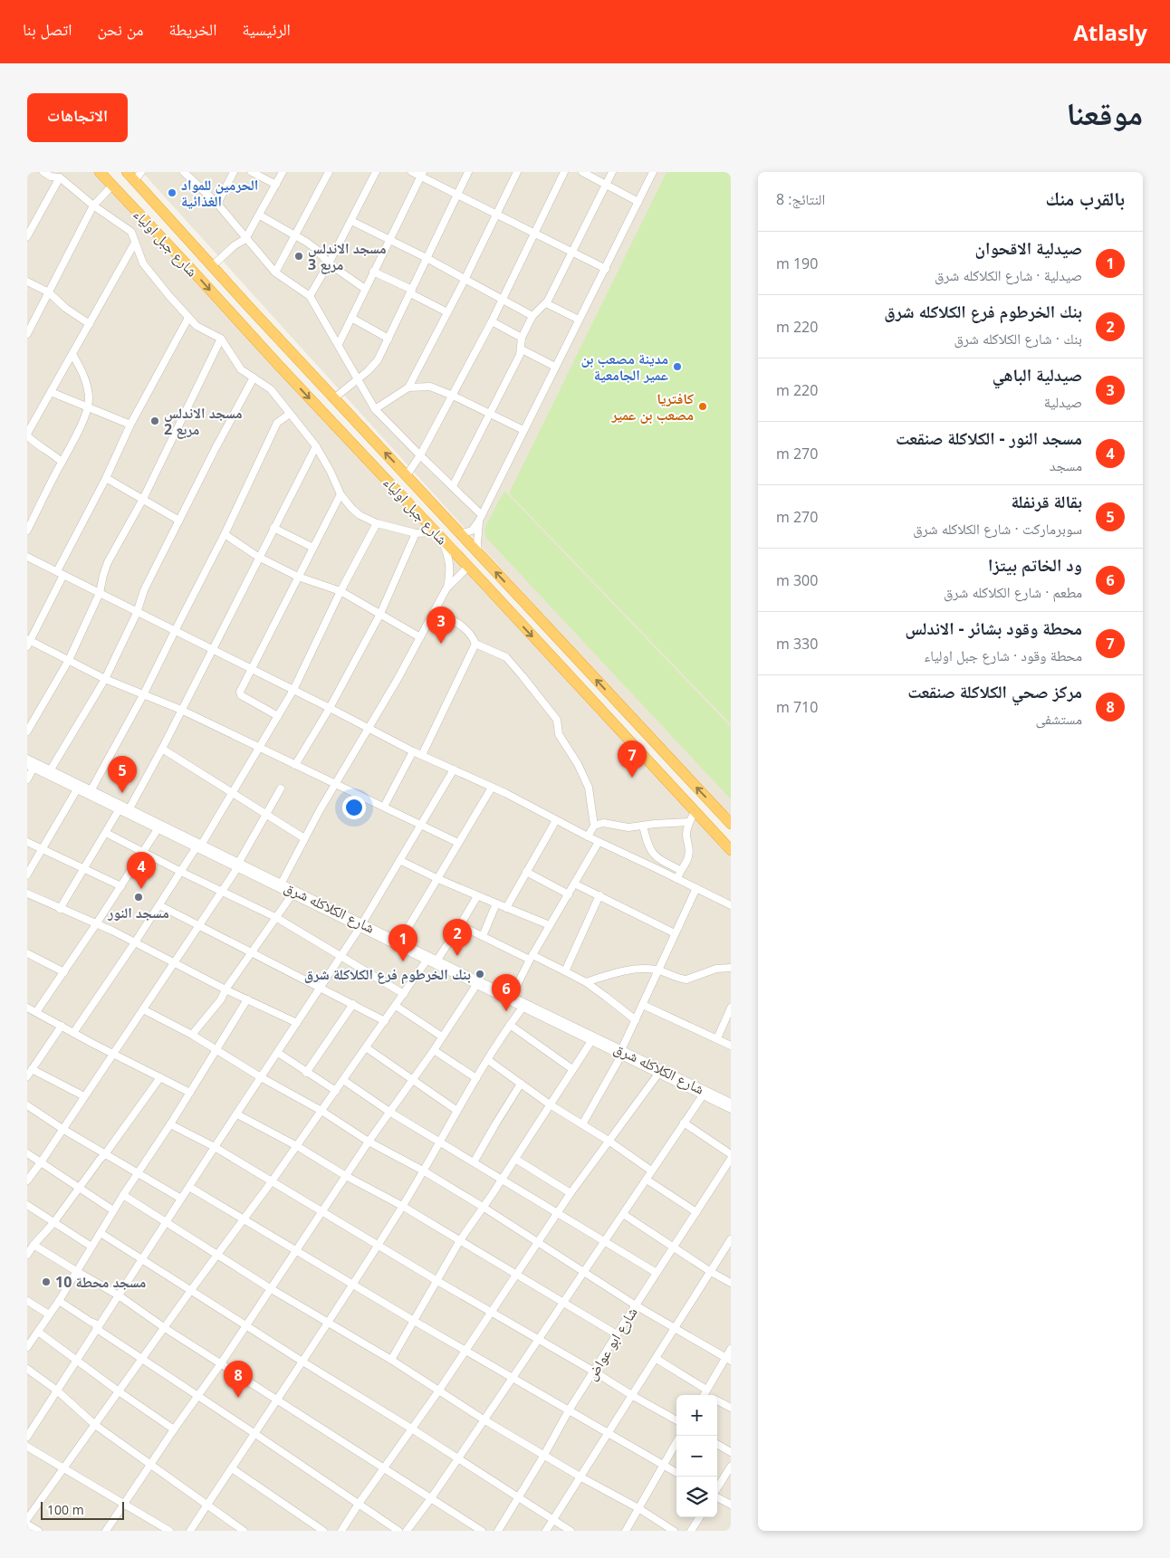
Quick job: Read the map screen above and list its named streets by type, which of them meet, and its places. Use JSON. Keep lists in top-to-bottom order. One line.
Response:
{"streets":{"highway":["شارع جبل اولياء"],"street":["شارع الكلاكله شرق","شارع ابو عواض"]},"places":["الحرمين للمواد الغذائية","مسجد الاندلس مربع 3","مدينة مصعب بن عمير الجامعية","كافتريا مصعب بن عمير","مسجد الاندلس مربع 2","مسجد النور","بنك الخرطوم فرع الكلاكلة شرق","مسجد محطة 10"],"scale_bar":"100 m","page":{"header":"Atlasly","nav":["الرئيسية","الخريطة","من نحن","اتصل بنا"],"title":"موقعنا","buttons":"الاتجاهات","heading":["بالقرب منك","النتائج: 8"],"list":[{"mark":"1","name":"صيدلية الاقحوان","note":"صيدلية · شارع الكلاكله شرق","value":"190 m"},{"mark":"2","name":"بنك الخرطوم فرع الكلاكله شرق","note":"بنك · شارع الكلاكله شرق","value":"220 m"},{"mark":"3","name":"صيدلية الباهي","note":"صيدلية","value":"220 m"},{"mark":"4","name":"مسجد النور - الكلاكلة صنقعت","note":"مسجد","value":"270 m"},{"mark":"5","name":"بقالة قرنفلة","note":"سوبرماركت · شارع الكلاكله شرق","value":"270 m"},{"mark":"6","name":"ود الخاتم بيتزا","note":"مطعم · شارع الكلاكله شرق","value":"300 m"},{"mark":"7","name":"محطة وقود بشائر - الاندلس","note":"محطة وقود · شارع جبل اولياء","value":"330 m"},{"mark":"8","name":"مركز صحي الكلاكلة صنقعت","note":"مستشفى","value":"710 m"}],"pins":["3","7","5","4","2","1","6","8"],"map_buttons":["+","−"],"scale":"100 m"}}
